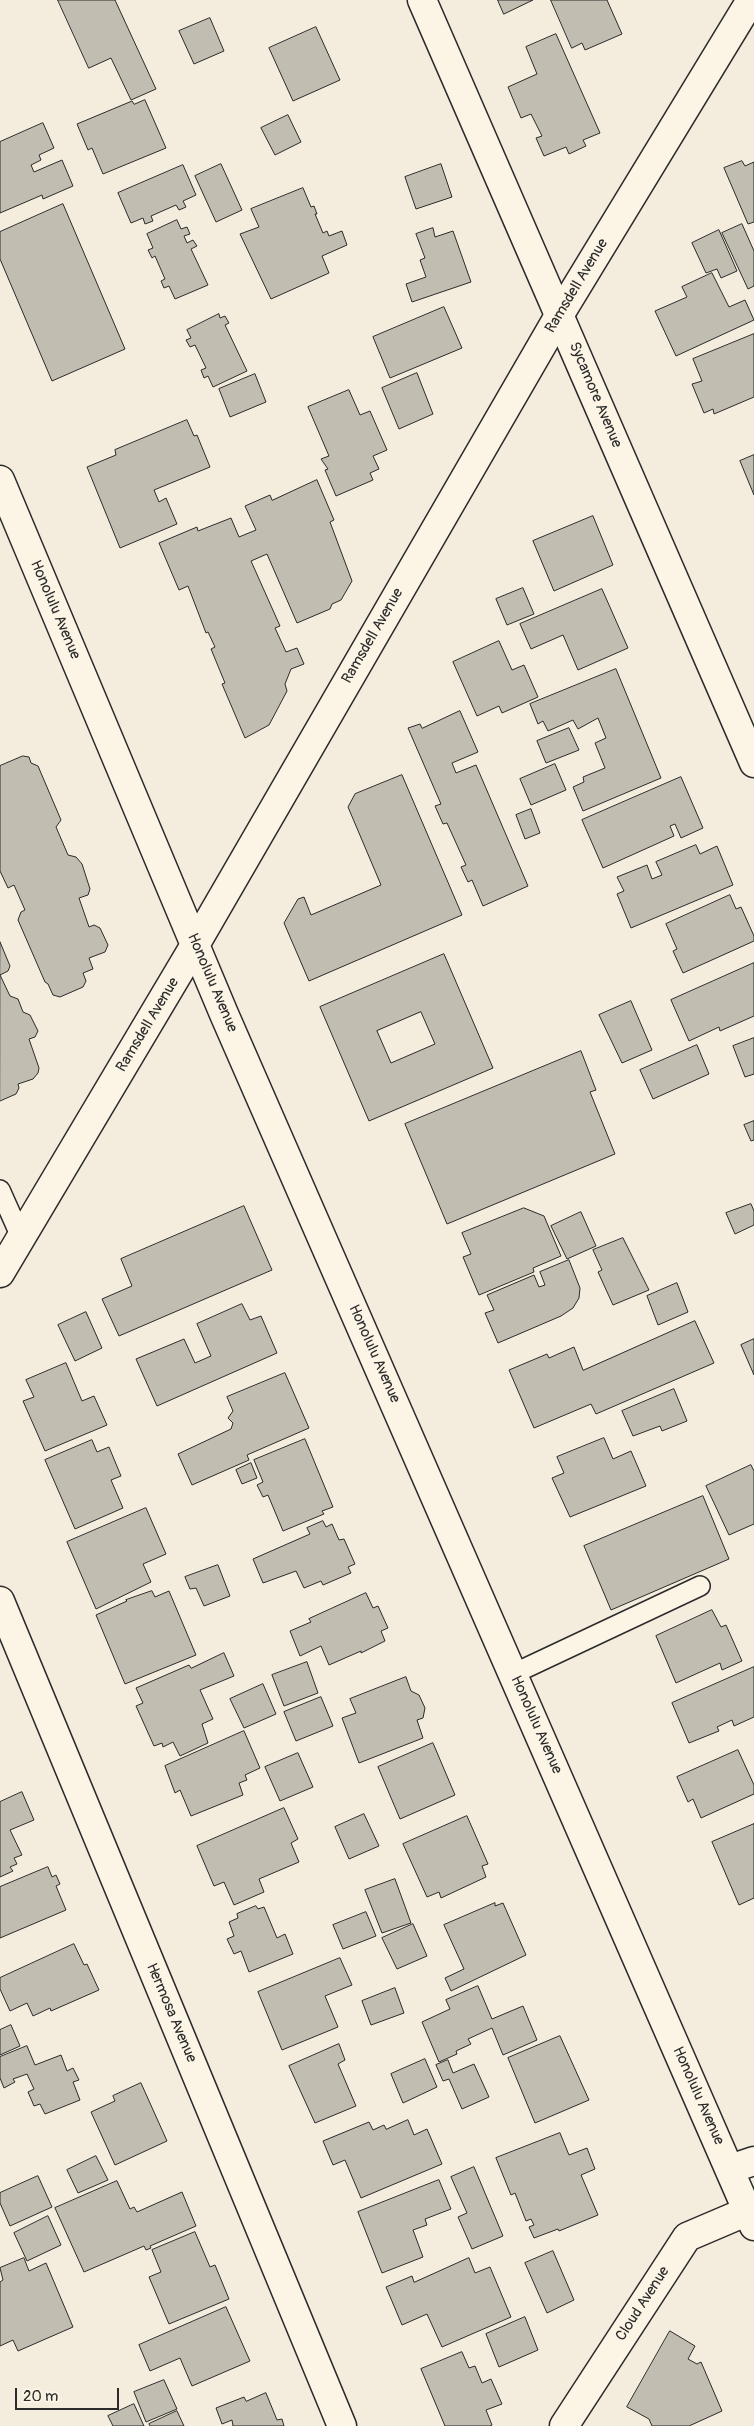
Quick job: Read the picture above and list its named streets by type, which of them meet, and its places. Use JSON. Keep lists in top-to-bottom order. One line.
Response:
{"streets":{"street":["Ramsdell Avenue","Sycamore Avenue","Honolulu Avenue","Hermosa Avenue","Cloud Avenue"]},"crossings":[["Ramsdell Avenue","Sycamore Avenue"],["Ramsdell Avenue","Honolulu Avenue"],["Honolulu Avenue","Cloud Avenue"]],"scale_bar":"20 m"}
